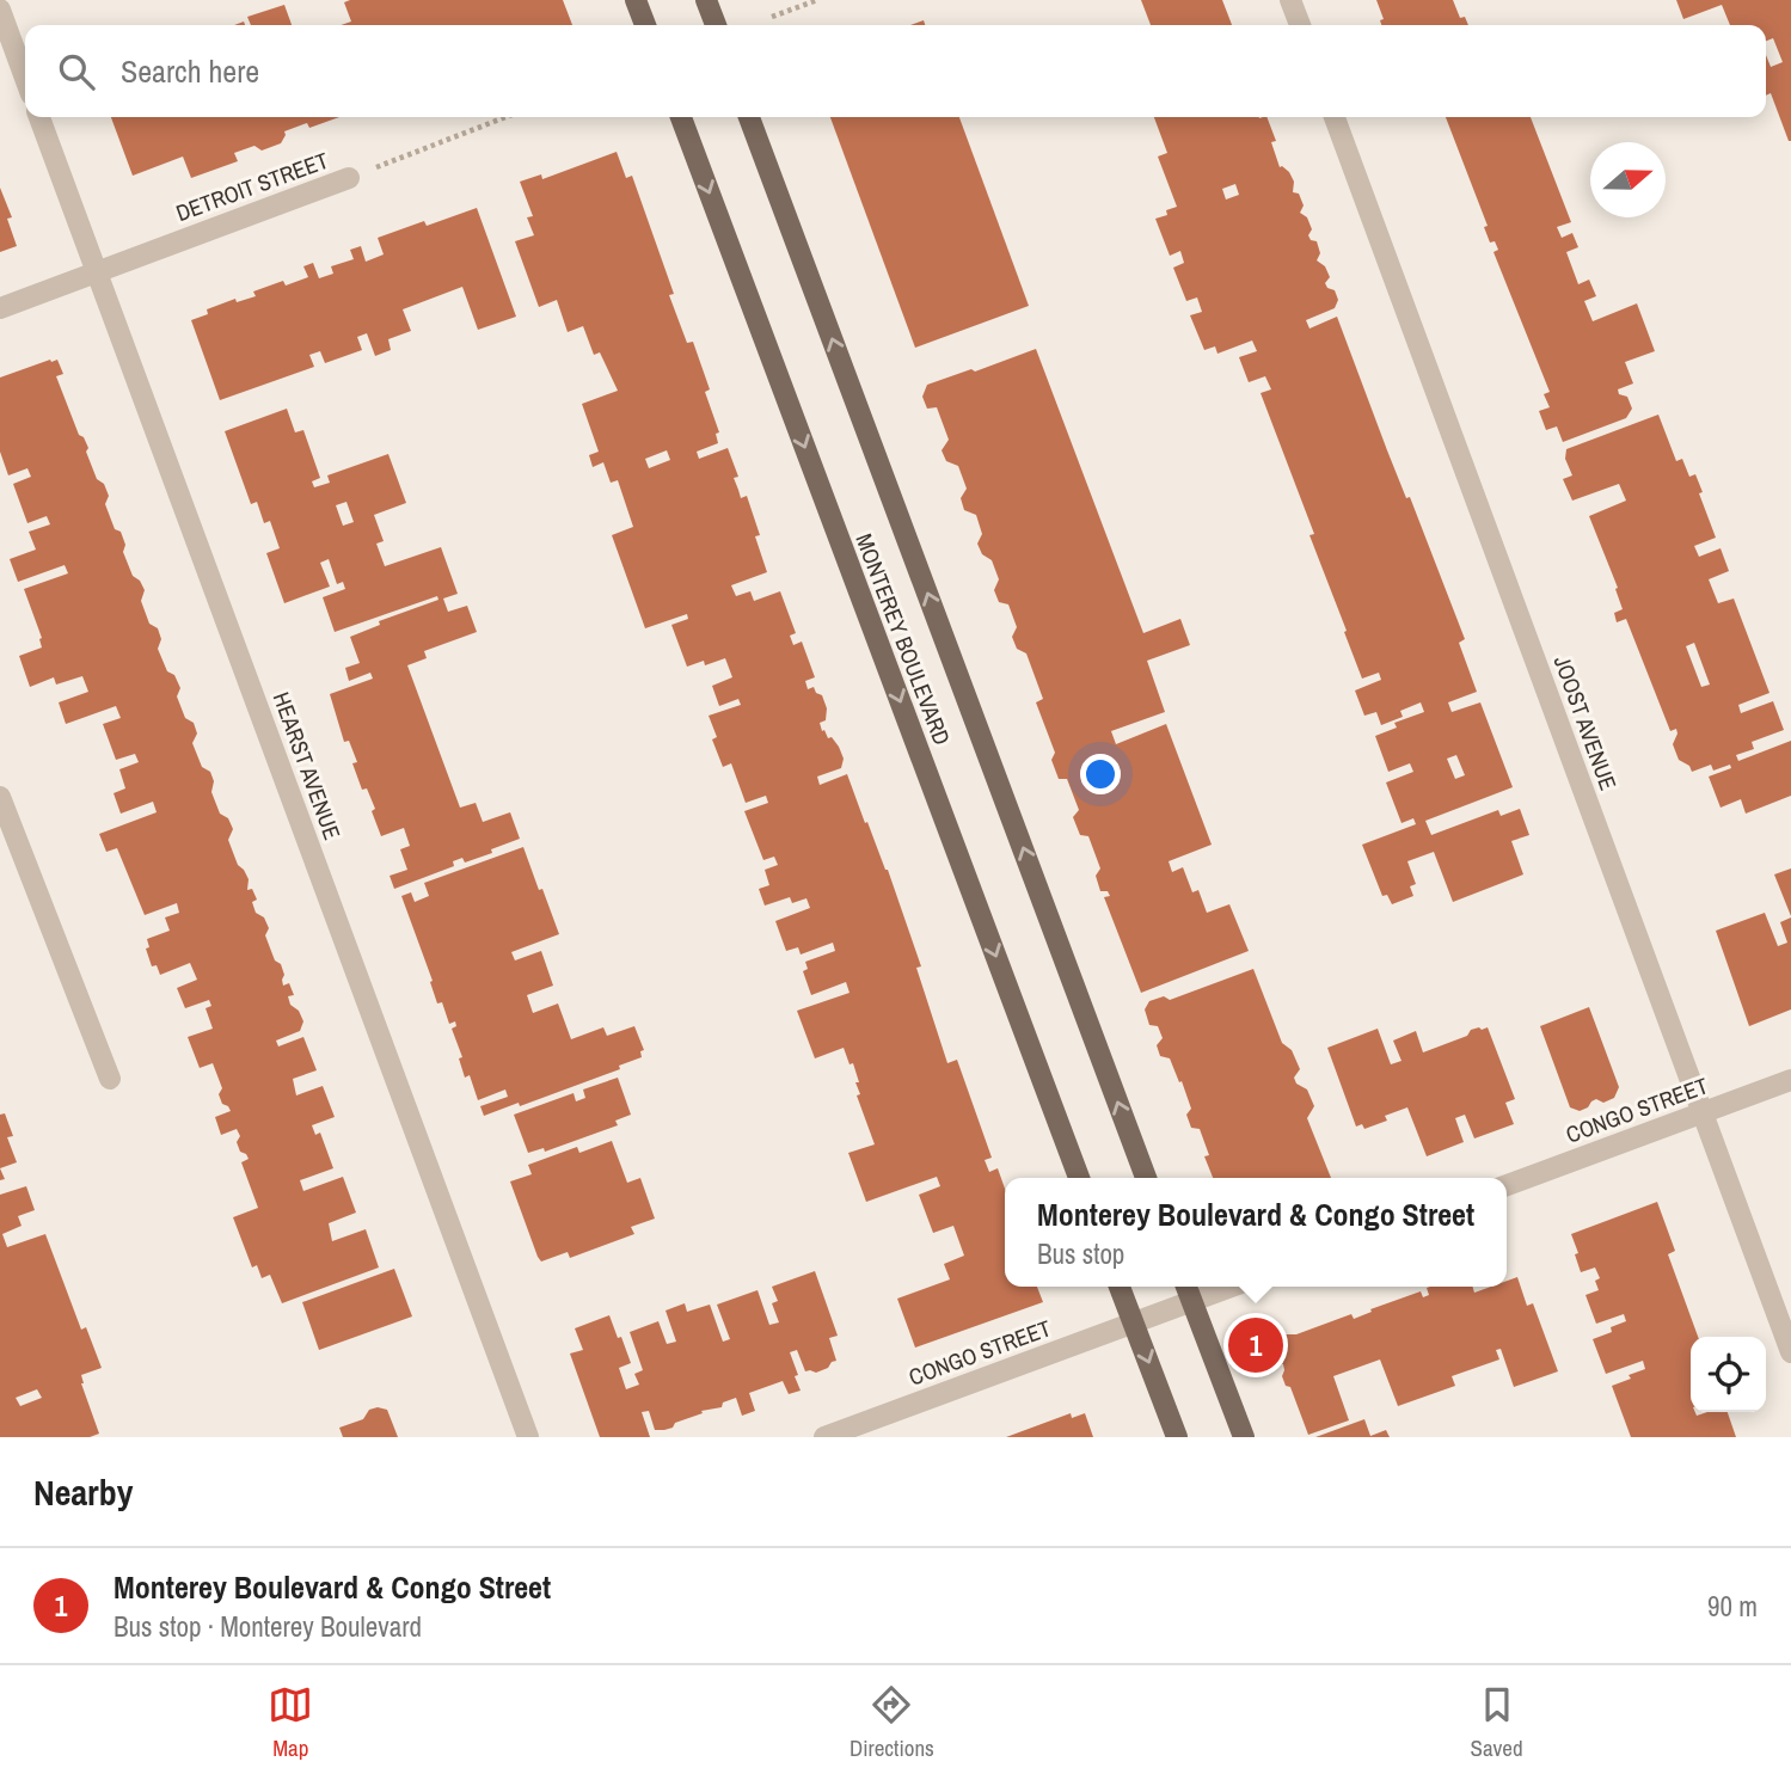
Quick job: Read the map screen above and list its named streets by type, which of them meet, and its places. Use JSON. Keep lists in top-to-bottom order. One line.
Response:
{"streets":{"main road":["MONTEREY BOULEVARD"],"street":["DETROIT STREET","JOOST AVENUE","HEARST AVENUE","CONGO STREET"]},"crossings":[["DETROIT STREET","HEARST AVENUE"],["JOOST AVENUE","CONGO STREET"]],"north":"right","page":{"search":"Search here","popup":["Monterey Boulevard & Congo Street","Bus stop"],"pins":"1","heading":"Nearby","list":[{"mark":"1","name":"Monterey Boulevard & Congo Street","note":"Bus stop · Monterey Boulevard","value":"90 m"}],"nav":["Map","Directions","Saved"]}}
